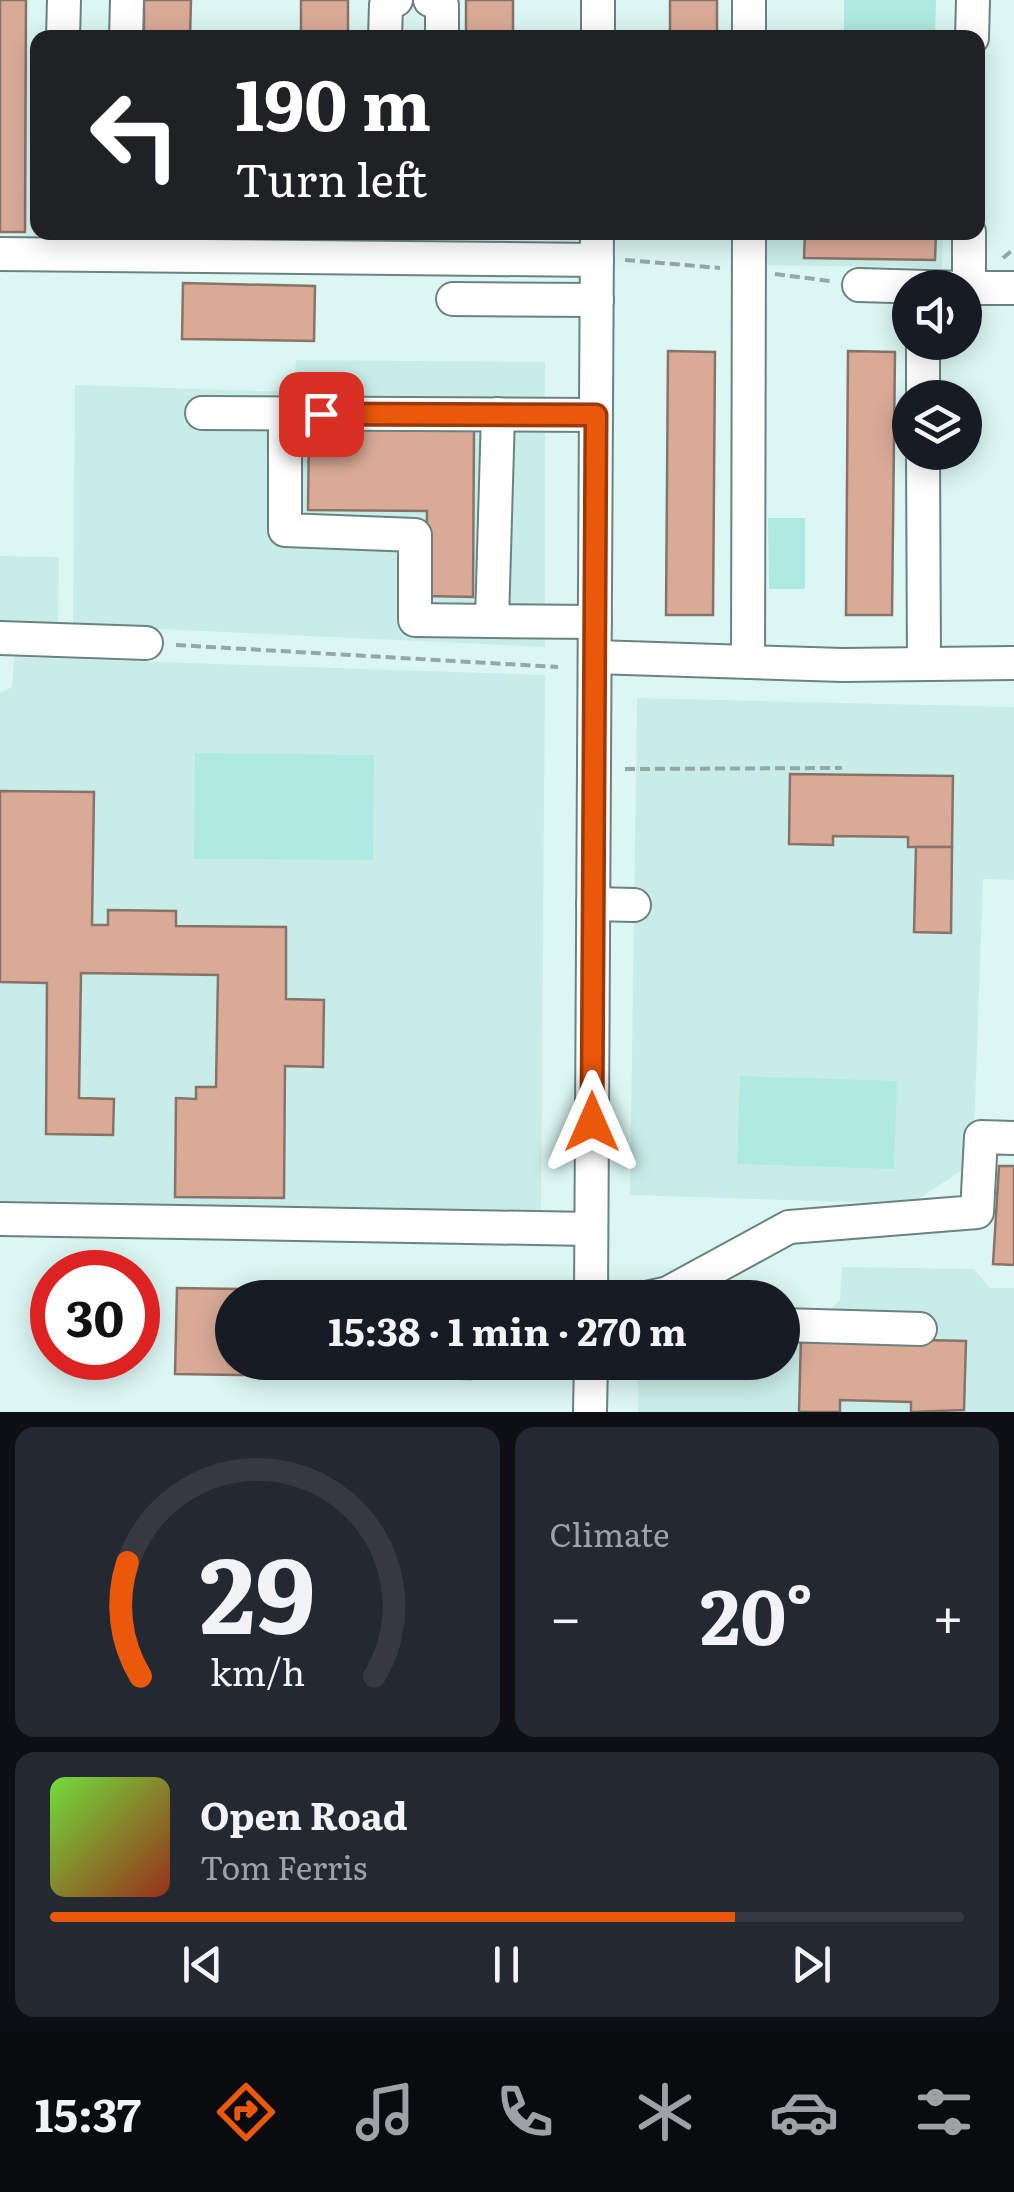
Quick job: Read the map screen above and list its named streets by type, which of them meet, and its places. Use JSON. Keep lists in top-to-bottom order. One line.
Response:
{"page":{"turn":["190 m","Turn left"],"limit":"30","trip":"15:38 · 1 min · 270 m","tile":"Climate","heat":["−","20°","+"],"song":["Open Road","Tom Ferris"],"tabs":"15:37","gauge":["29","km/h"]}}
